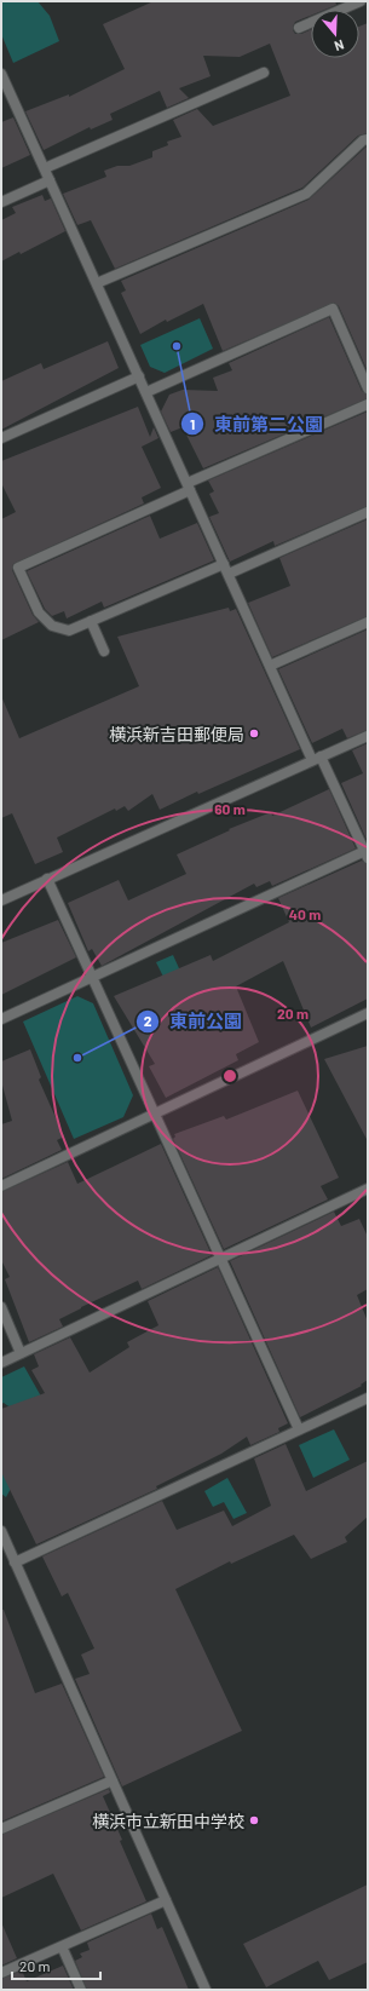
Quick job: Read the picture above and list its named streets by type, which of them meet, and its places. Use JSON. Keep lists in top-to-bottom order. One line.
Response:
{"places":["東前第二公園","横浜新吉田郵便局","東前公園","横浜市立新田中学校"],"scale_bar":"20 m","north":"bottom","rings":["60 m","40 m","20 m"]}
